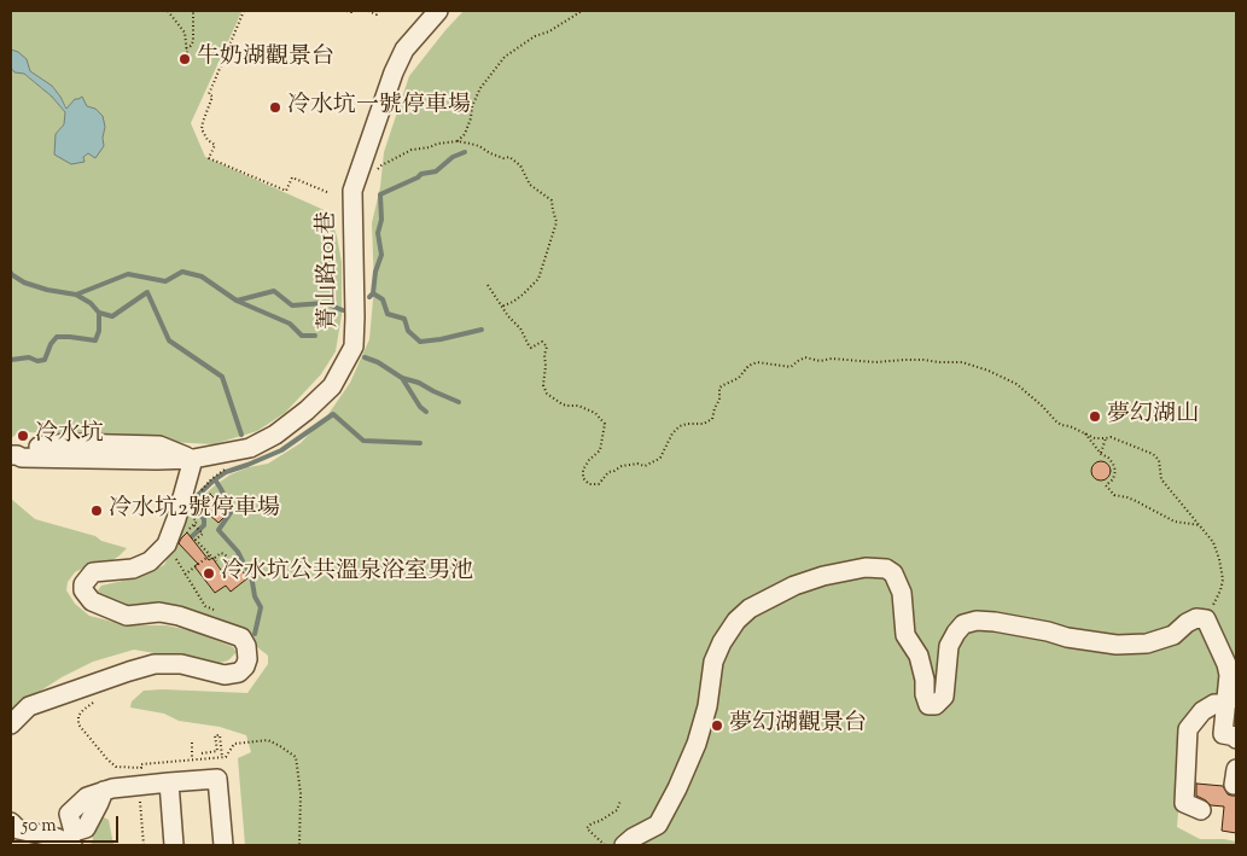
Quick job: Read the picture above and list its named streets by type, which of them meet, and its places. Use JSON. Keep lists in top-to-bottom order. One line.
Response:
{"streets":{"street":["菁山路101巷"]},"places":["牛奶湖觀景台","冷水坑一號停車場","夢幻湖山","冷水坑","冷水坑2號停車場","冷水坑公共溫泉浴室男池","夢幻湖觀景台"],"scale_bar":"50 m"}
